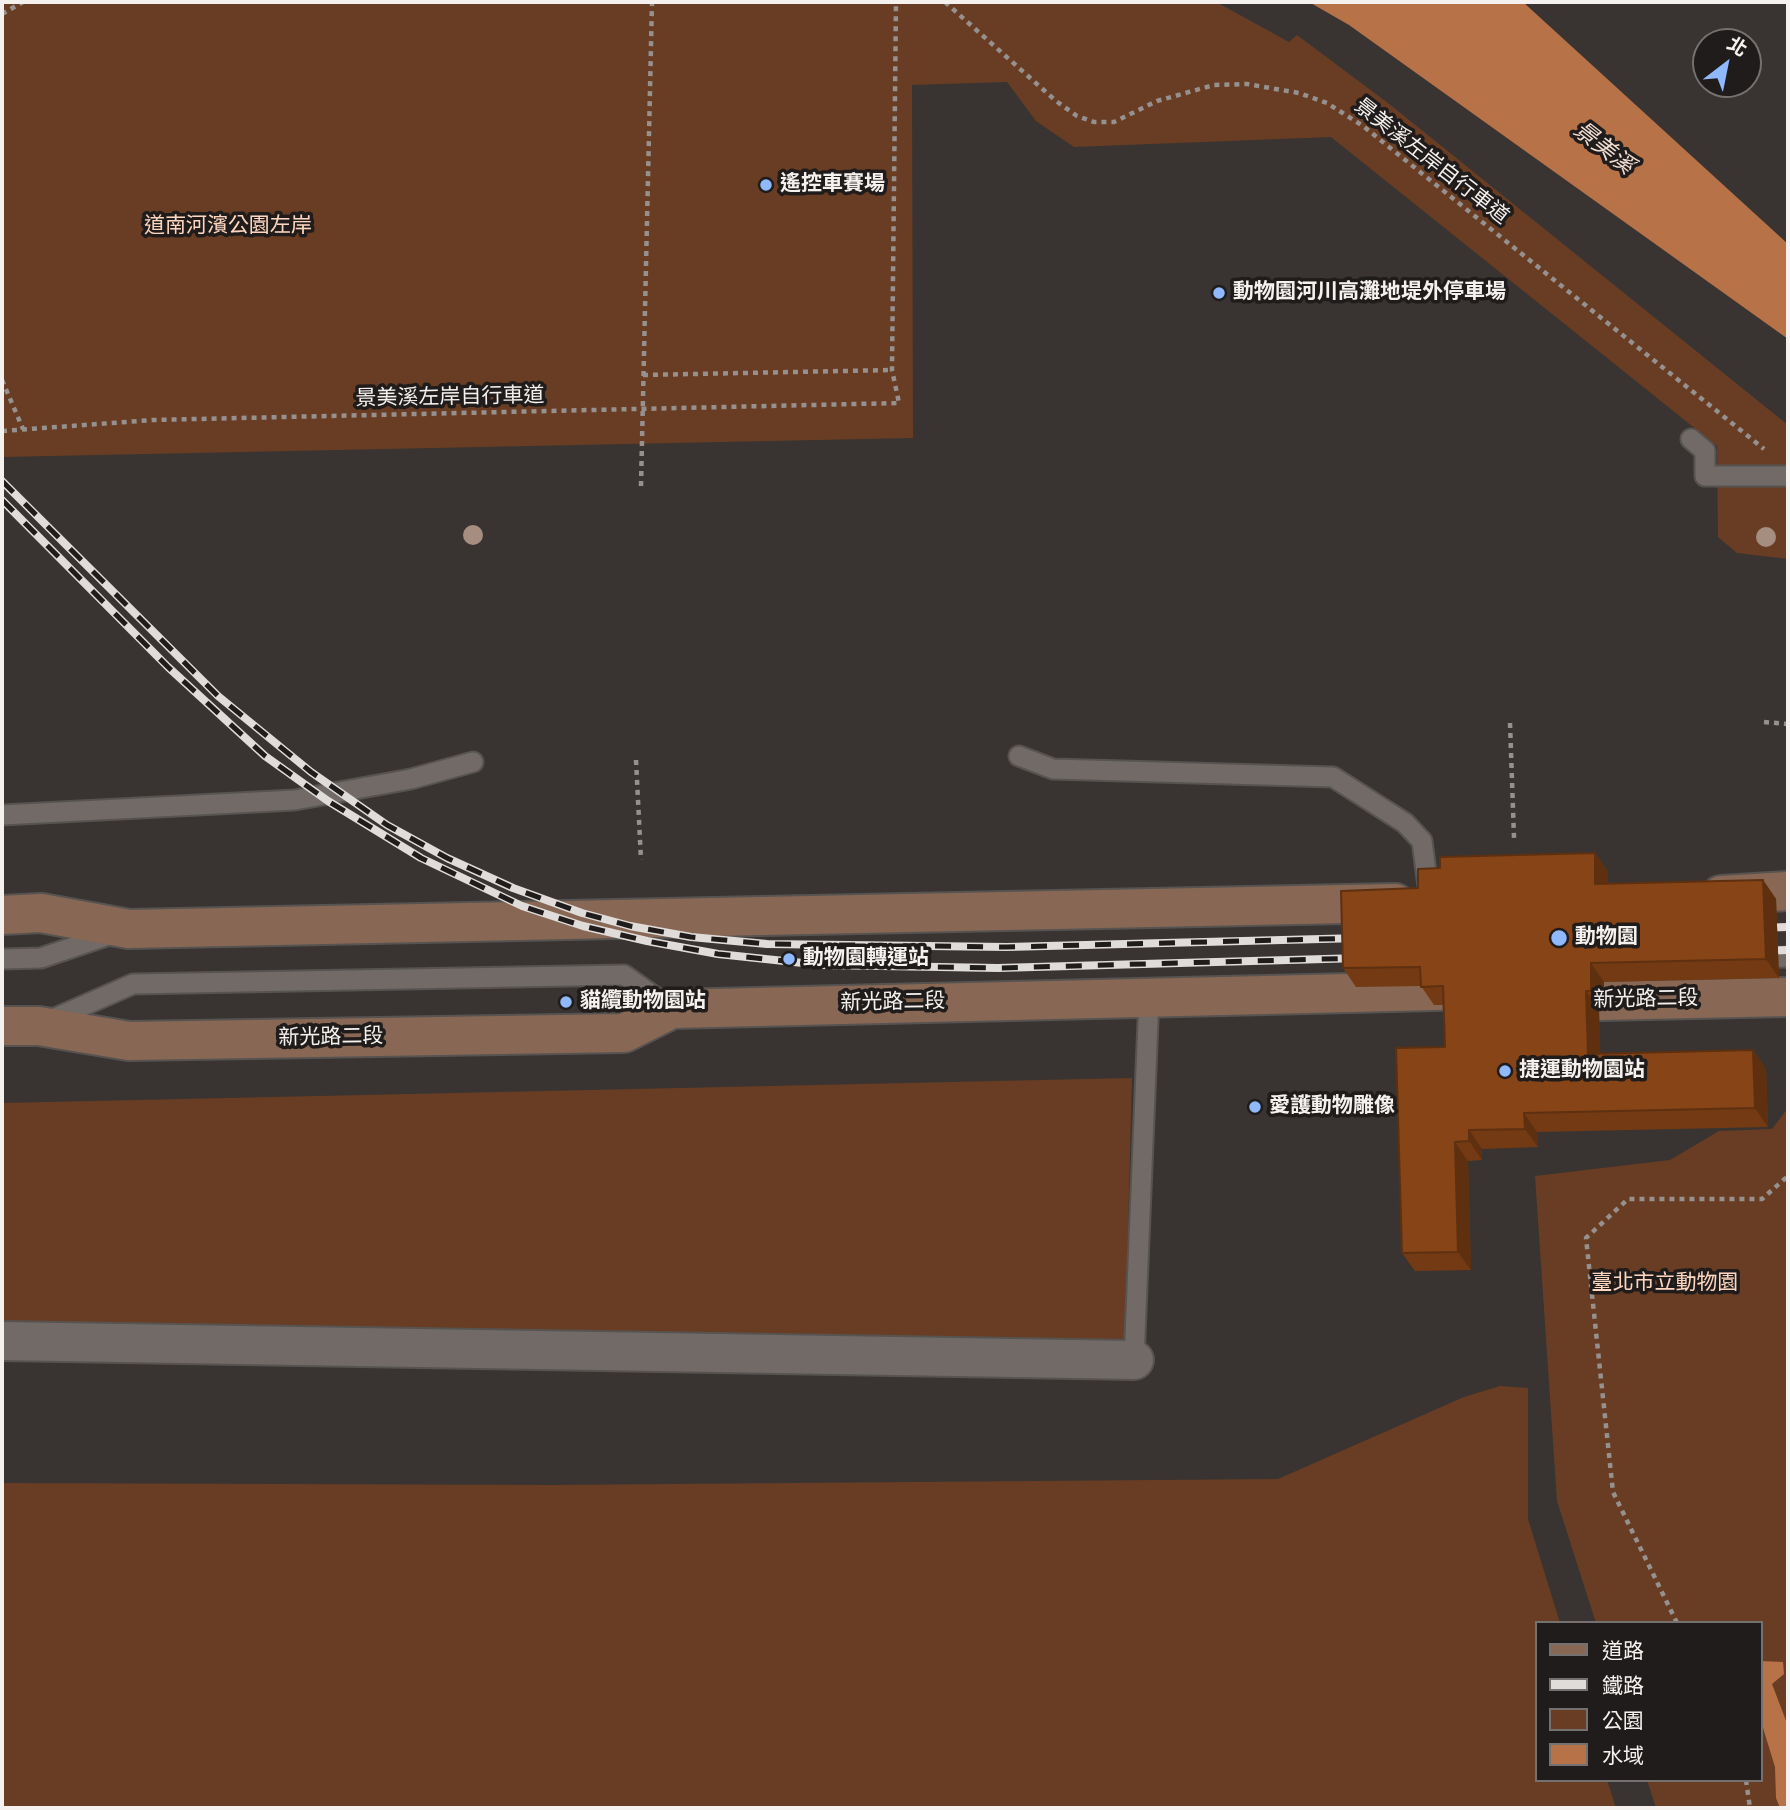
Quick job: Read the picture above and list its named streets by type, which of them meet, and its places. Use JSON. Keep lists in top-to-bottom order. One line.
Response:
{"streets":{"street":["新光路二段"],"path":["景美溪左岸自行車道"]},"water":["景美溪"],"parks":["道南河濱公園左岸","臺北市立動物園"],"places":["遙控車賽場","動物園河川高灘地堤外停車場","動物園","動物園轉運站","貓纜動物園站","捷運動物園站","愛護動物雕像"],"legend":["道路","鐵路","公園","水域"],"north":"top right"}
